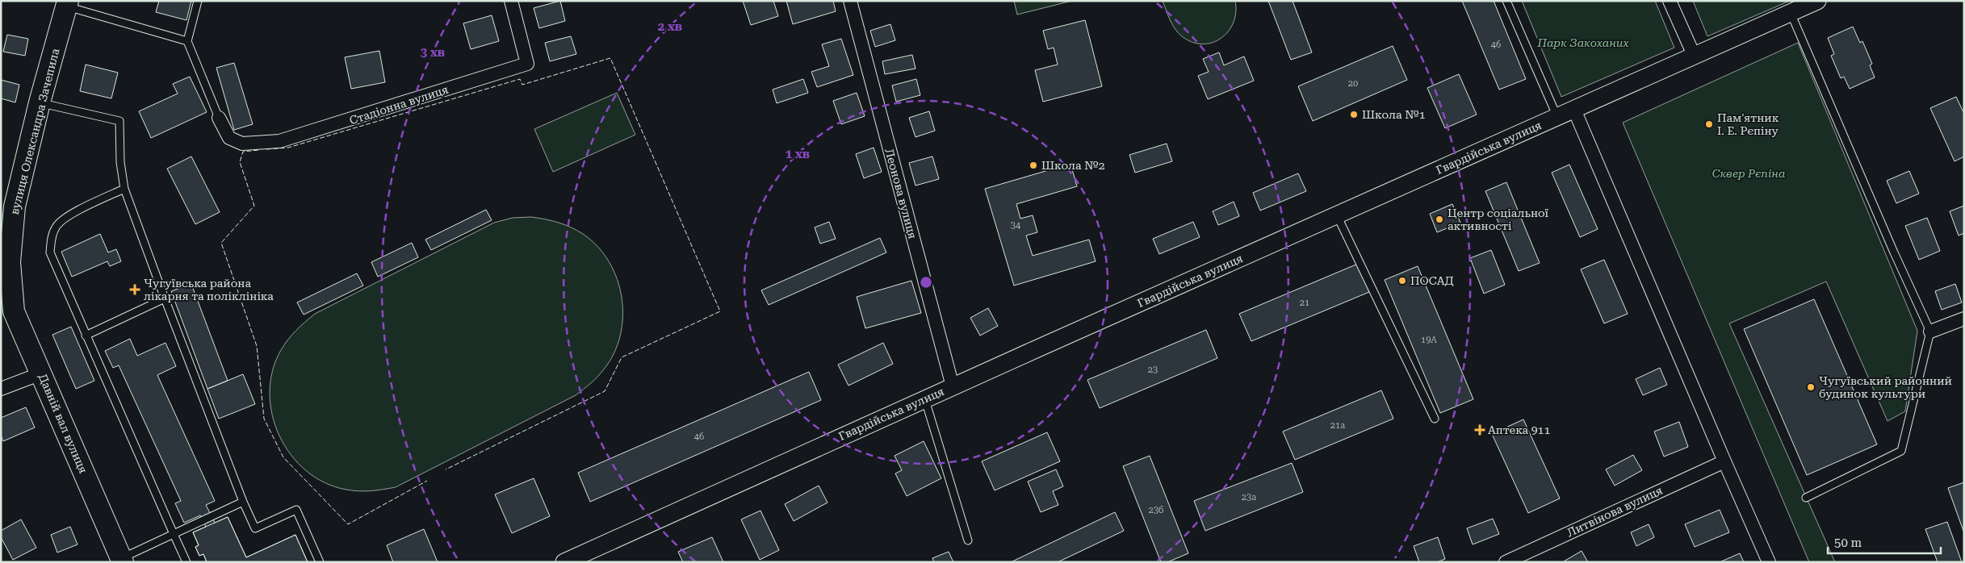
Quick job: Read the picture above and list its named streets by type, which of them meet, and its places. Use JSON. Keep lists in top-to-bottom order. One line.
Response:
{"streets":{"main road":["вулиця Олександра Зачепила","Давній вал вулиця"],"street":["Стадіонна вулиця","Гвардійська вулиця","Леонова вулиця","Литвінова вулиця"]},"crossings":[["вулиця Олександра Зачепила","Давній вал вулиця"],["Гвардійська вулиця","Леонова вулиця"]],"parks":["Парк Закоханих","Сквер Рєпіна"],"places":{"other":["Школа №1","Пам'ятник І. Е. Рєпіну","Школа №2","Центр соціальної активності","ПОСАД","Чугуївський районний будинок культури"],"health":["Чугуївська района лікарня та поліклініка","Аптека 911"]},"house_numbers":["46","20","34","21","19А","23","21а","46","23а","23б"],"scale_bar":"50 m","rings":["2 хв","3 хв","1 хв"]}
